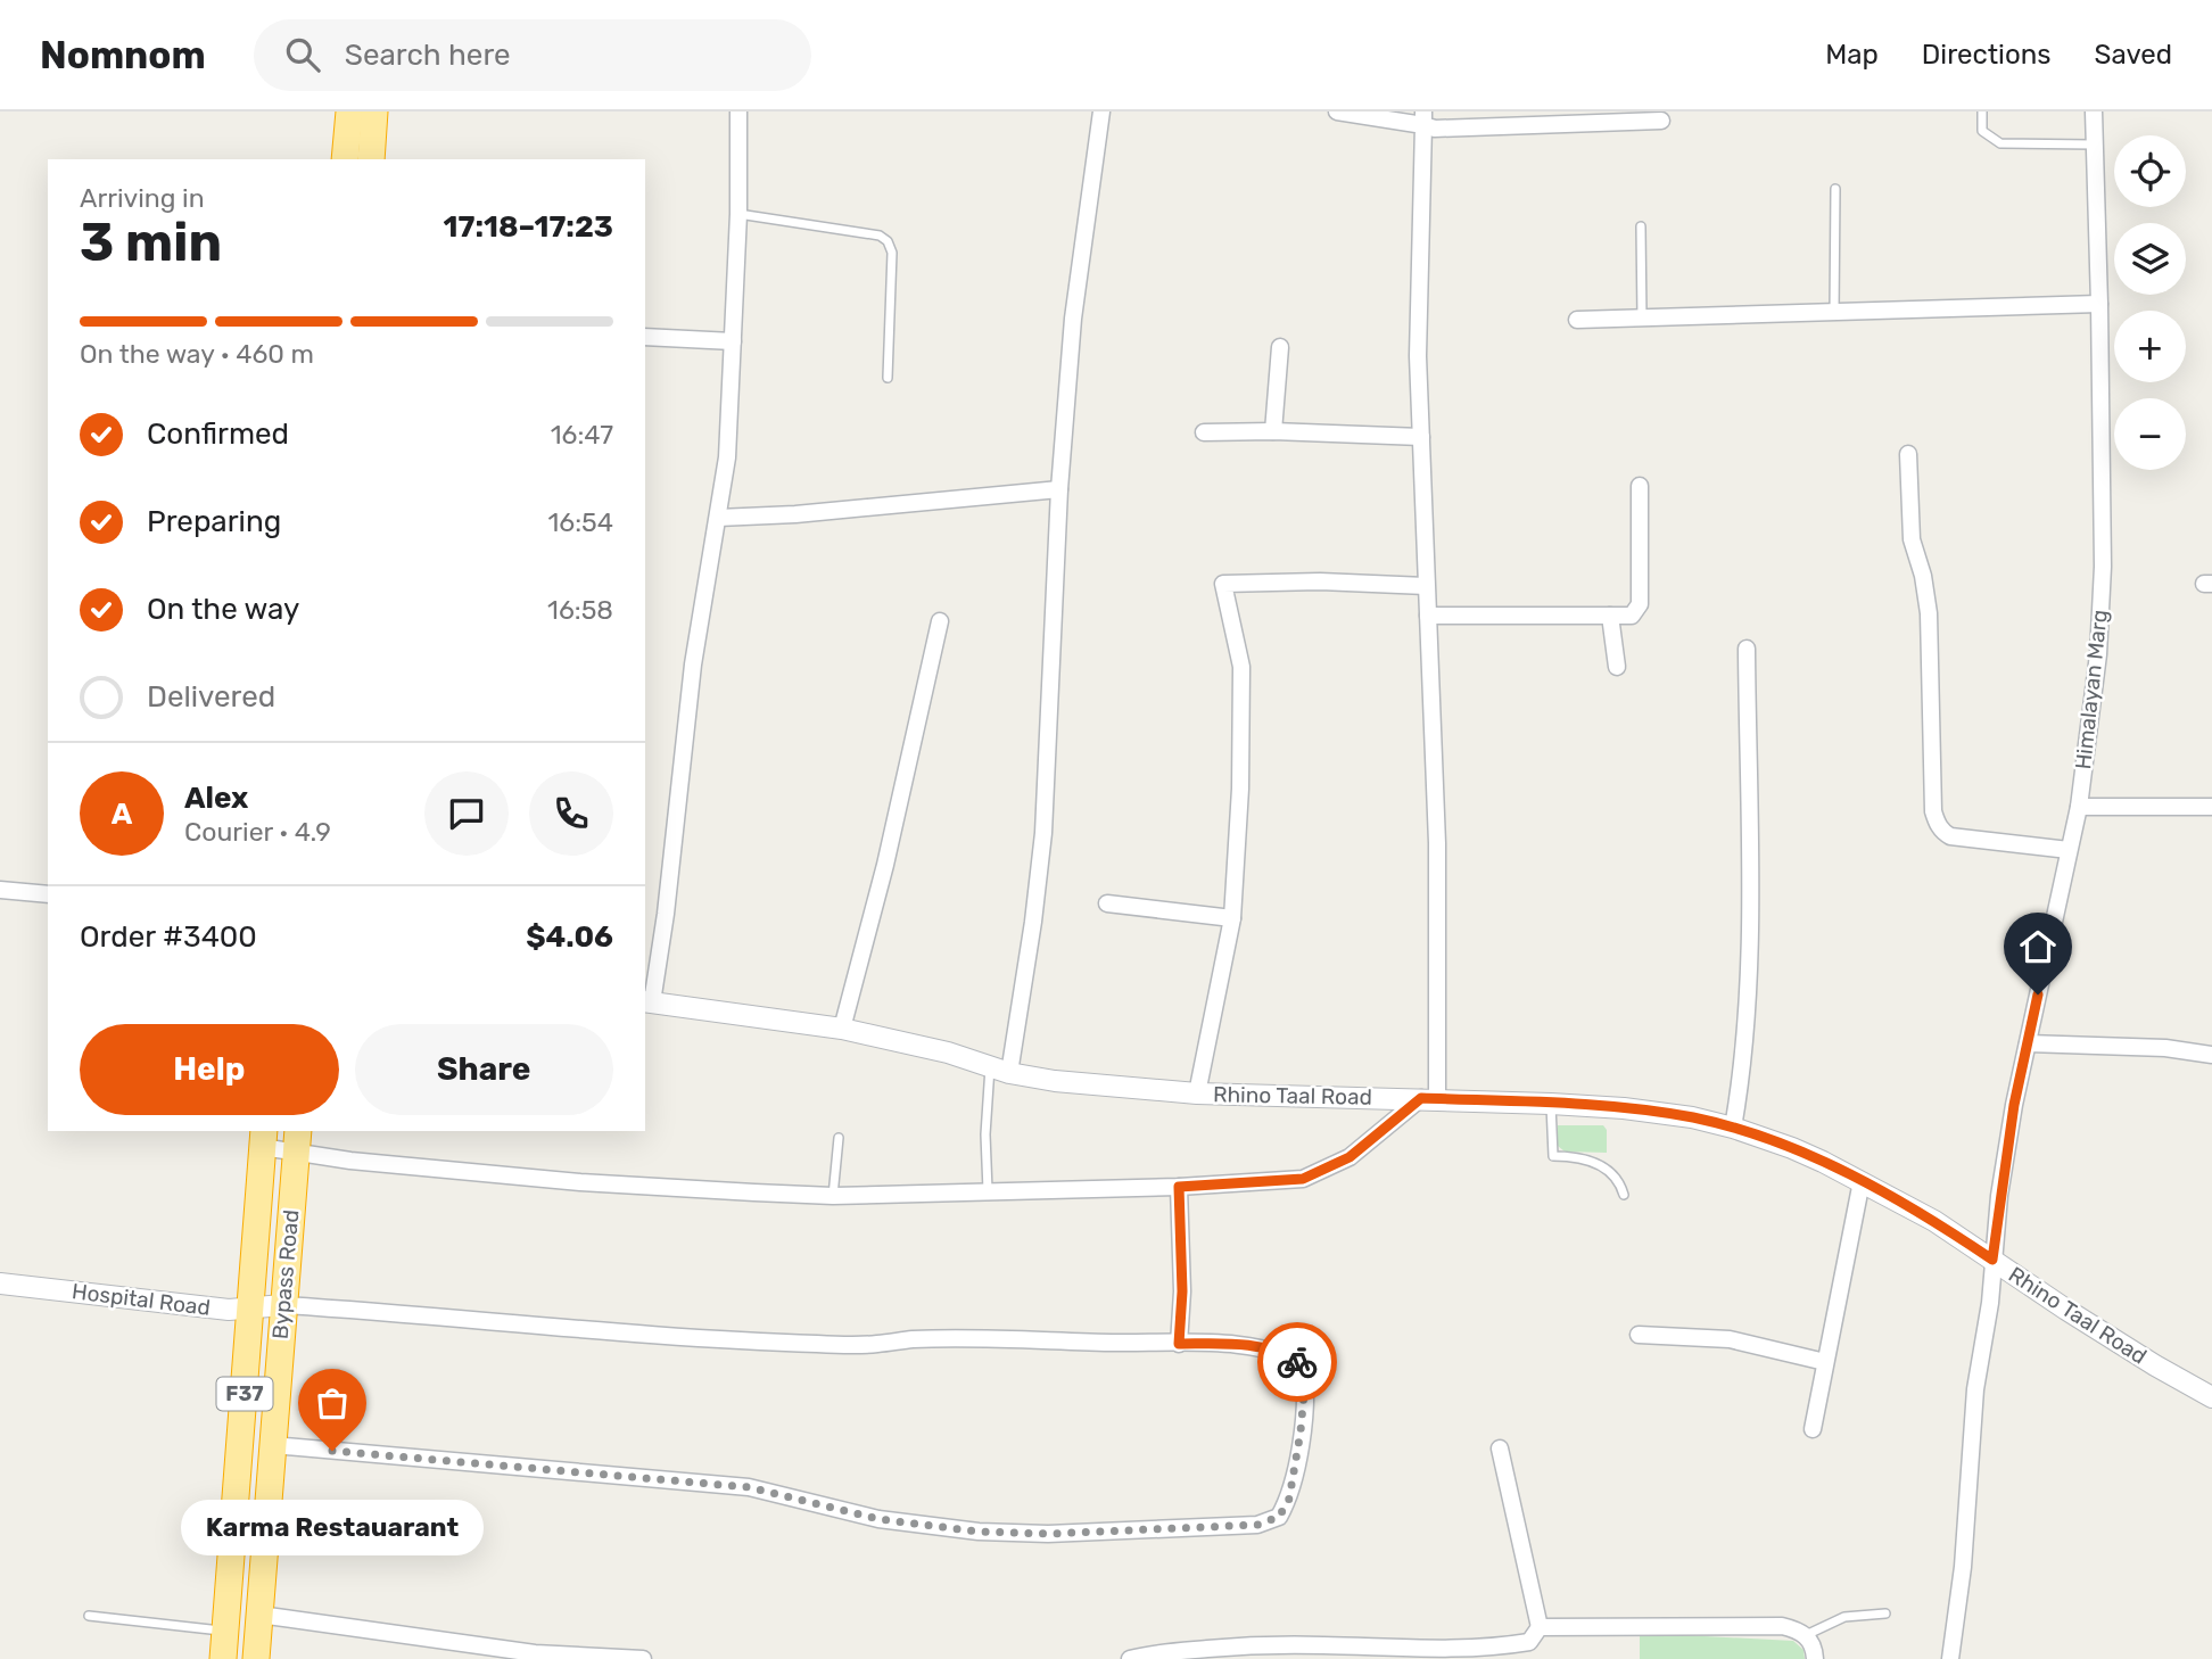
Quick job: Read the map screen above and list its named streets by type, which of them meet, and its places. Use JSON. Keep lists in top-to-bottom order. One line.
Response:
{"streets":{"highway":["Bypass Road","F37"],"street":["Himalayan Marg","Rhino Taal Road","Hospital Road"]},"crossings":[["Himalayan Marg","Rhino Taal Road"],["Bypass Road","Hospital Road"]],"places":["Karma Restauarant"],"page":{"header":"Nomnom","search":"Search here","nav":["Map","Directions","Saved"],"map_buttons":["+","−"],"heading":["3 min","Arriving in","17:18–17:23"],"panel":["Alex","Courier · 4.9","Order #3400","$4.06"],"bar":"On the way · 460 m","list":[["Confirmed","16:47"],["Preparing","16:54"],["On the way","16:58"],"Delivered"],"round":"A","buttons":["Help","Share"],"bubble":"Karma Restauarant"}}
